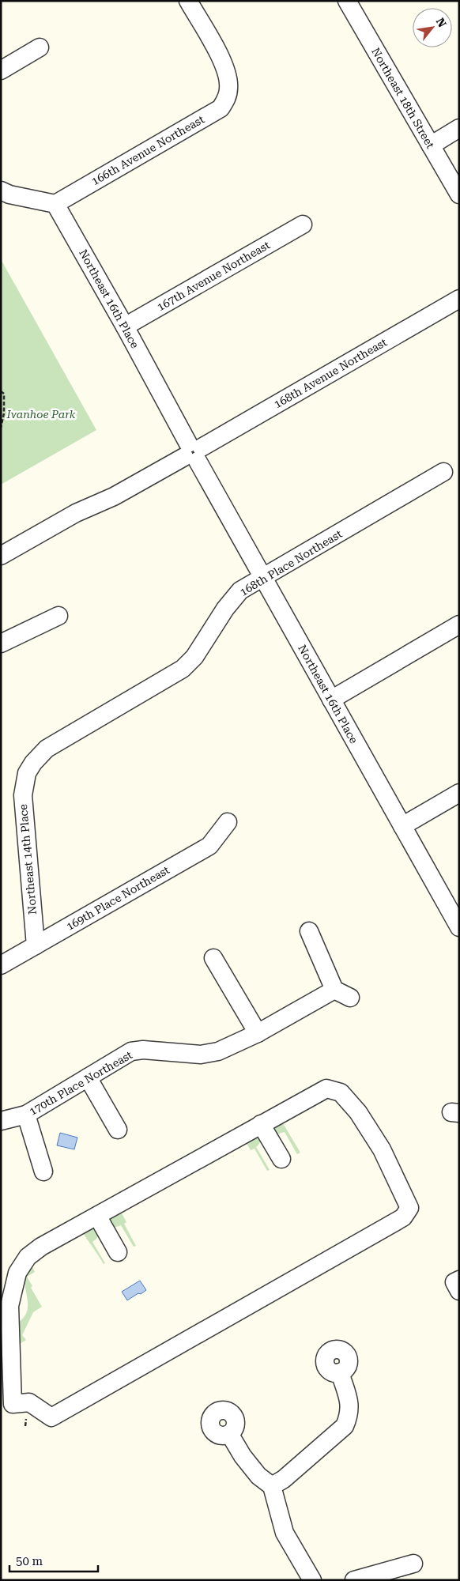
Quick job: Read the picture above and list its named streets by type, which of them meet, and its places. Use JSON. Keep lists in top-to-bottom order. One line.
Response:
{"streets":{"street":["Northeast 18th Street","166th Avenue Northeast","167th Avenue Northeast","Northeast 16th Place","168th Avenue Northeast","168th Place Northeast","Northeast 14th Place","169th Place Northeast","170th Place Northeast"]},"crossings":[["166th Avenue Northeast","Northeast 16th Place"],["167th Avenue Northeast","Northeast 16th Place"],["Northeast 16th Place","168th Avenue Northeast"],["Northeast 16th Place","168th Place Northeast"],["168th Place Northeast","Northeast 14th Place"],["Northeast 14th Place","169th Place Northeast"]],"parks":["Ivanhoe Park"],"scale_bar":"50 m","north":"top right"}
